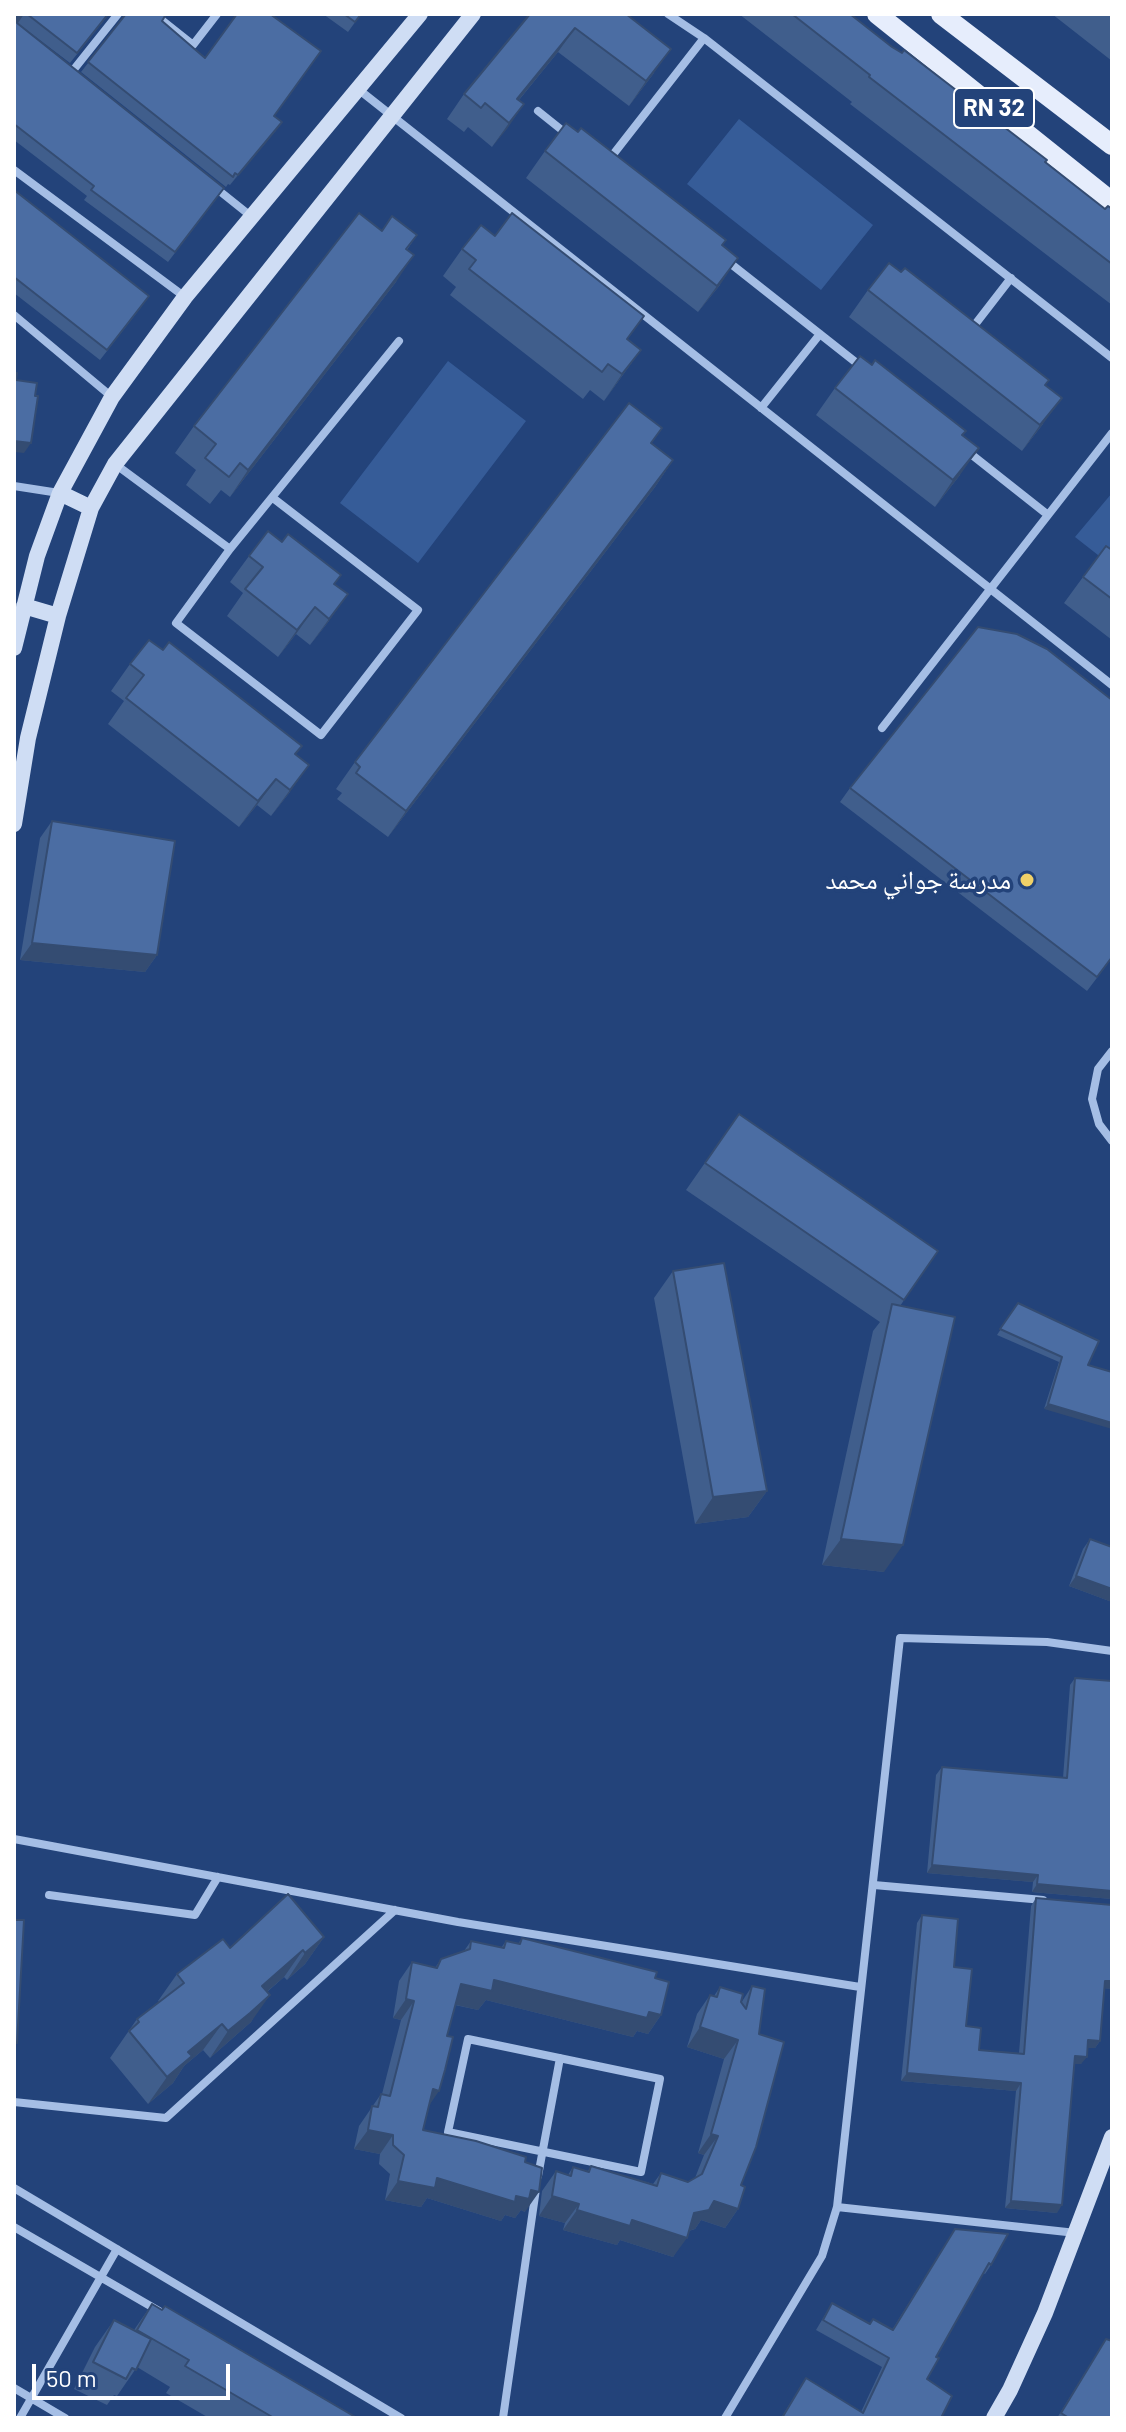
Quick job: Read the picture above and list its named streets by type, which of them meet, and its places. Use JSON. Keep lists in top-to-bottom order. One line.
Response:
{"streets":{"main road":["RN 32"]},"places":["مدرسة جواني محمد"],"scale_bar":"50 m"}
